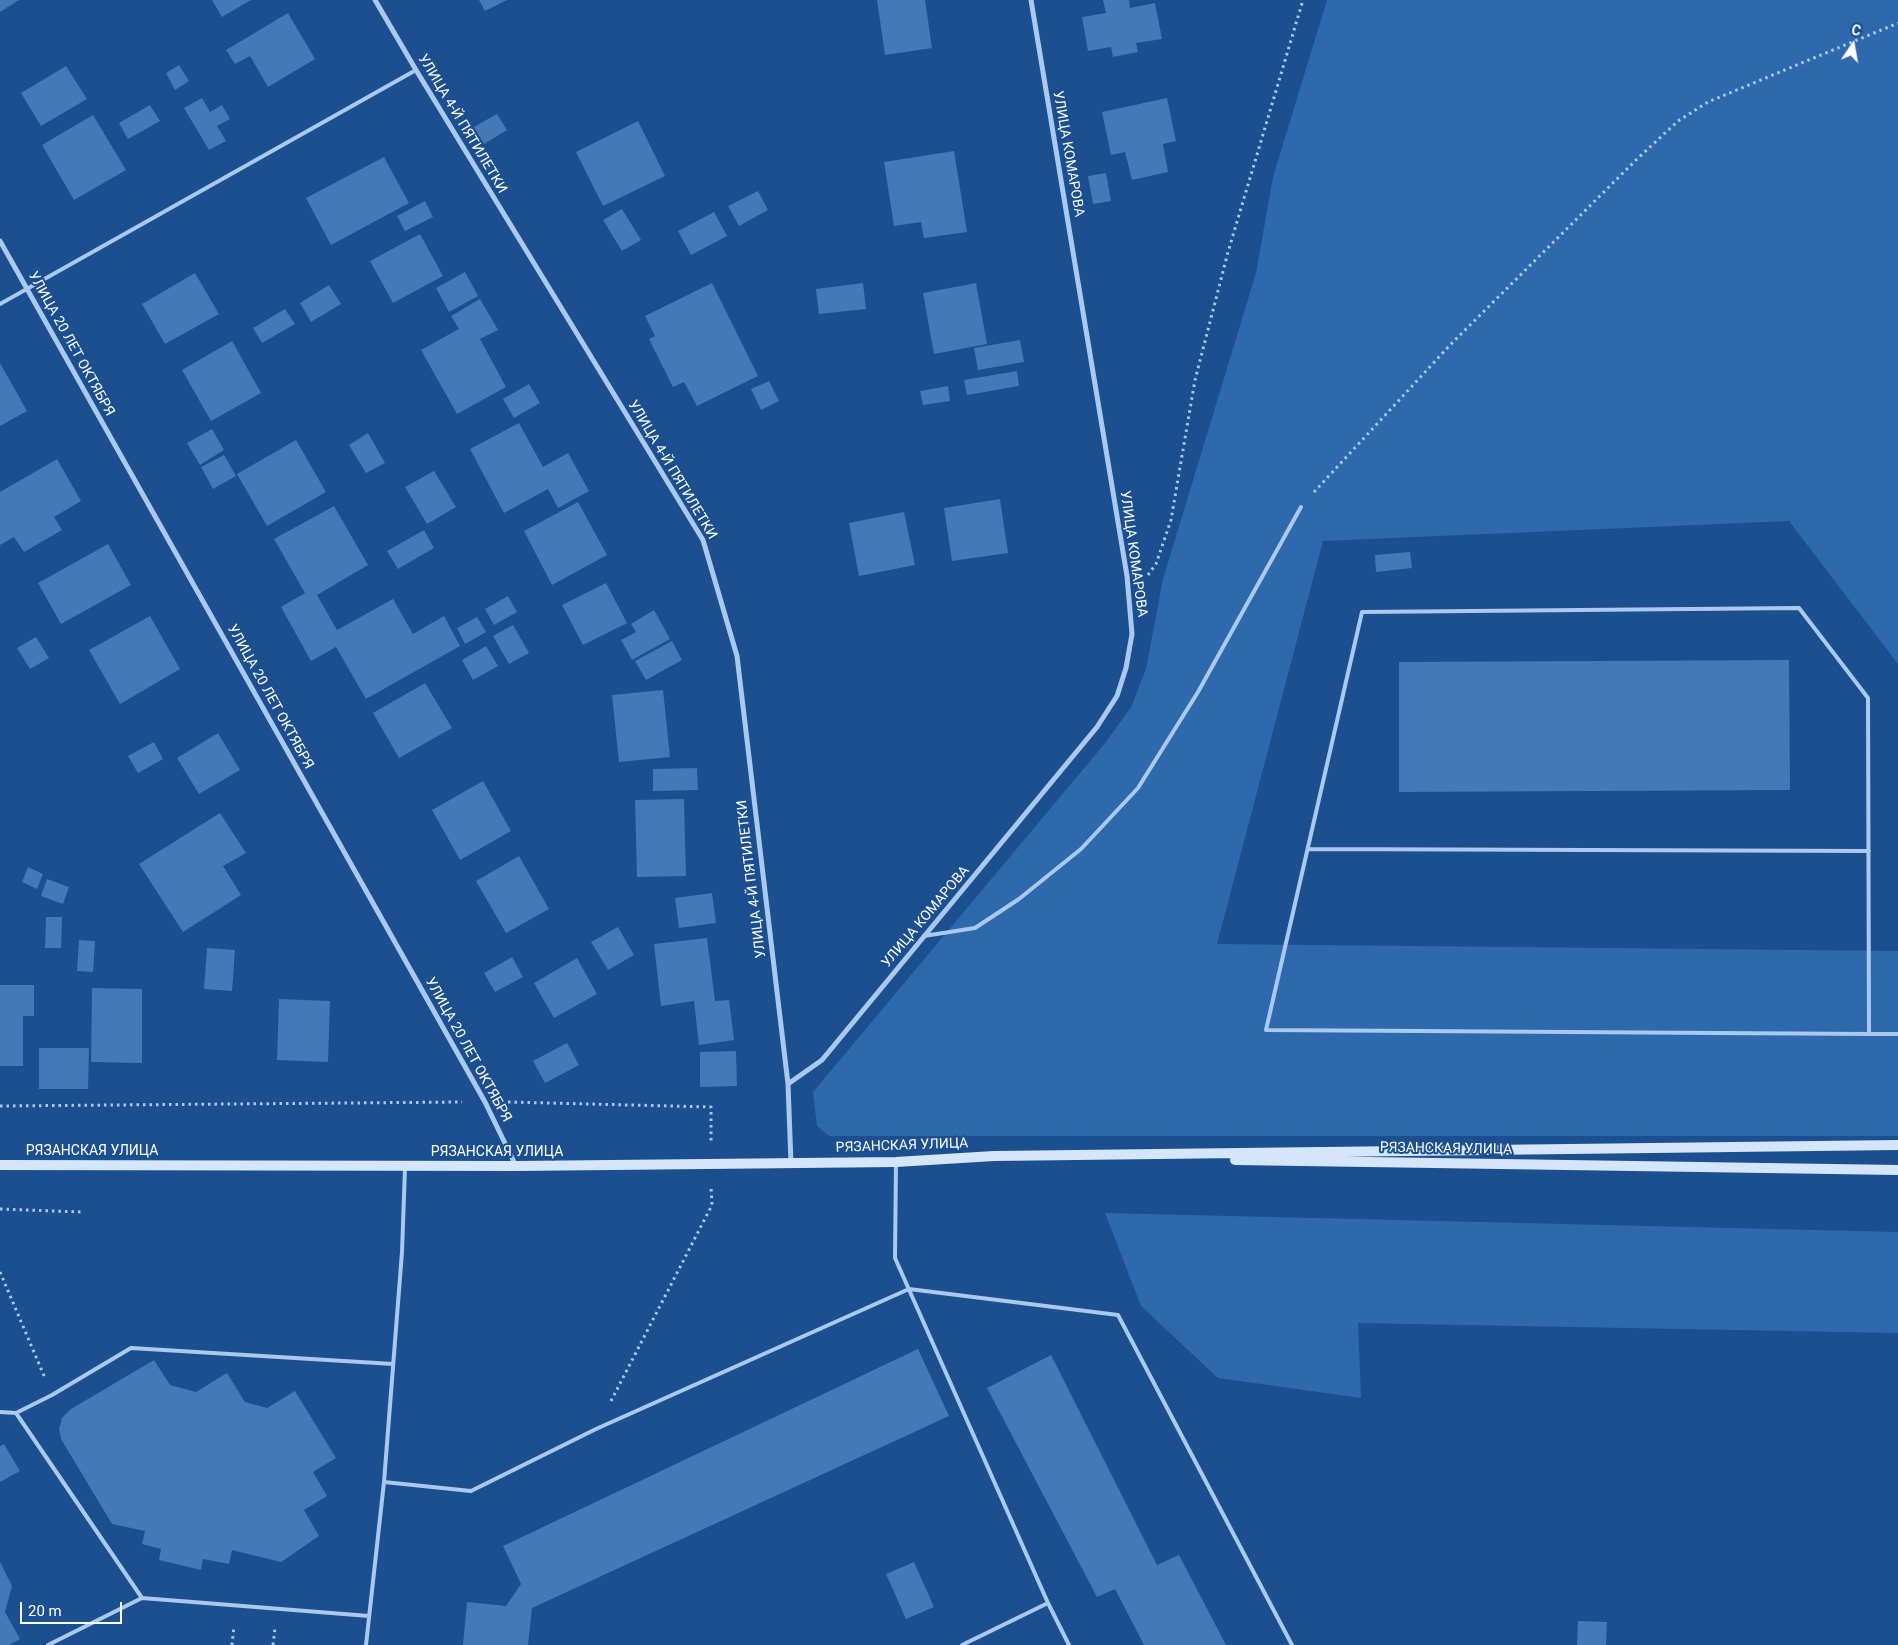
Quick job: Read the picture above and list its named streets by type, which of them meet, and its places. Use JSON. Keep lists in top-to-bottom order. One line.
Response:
{"streets":{"main road":["РЯЗАНСКАЯ УЛИЦА"],"street":["УЛИЦА 4-Й ПЯТИЛЕТКИ","УЛИЦА КОМАРОВА","УЛИЦА 20 ЛЕТ ОКТЯБРЯ"]},"crossings":[["УЛИЦА 4-Й ПЯТИЛЕТКИ","УЛИЦА КОМАРОВА"],["УЛИЦА 4-Й ПЯТИЛЕТКИ","РЯЗАНСКАЯ УЛИЦА"],["УЛИЦА 20 ЛЕТ ОКТЯБРЯ","РЯЗАНСКАЯ УЛИЦА"]],"scale_bar":"20 m","north":"top"}
